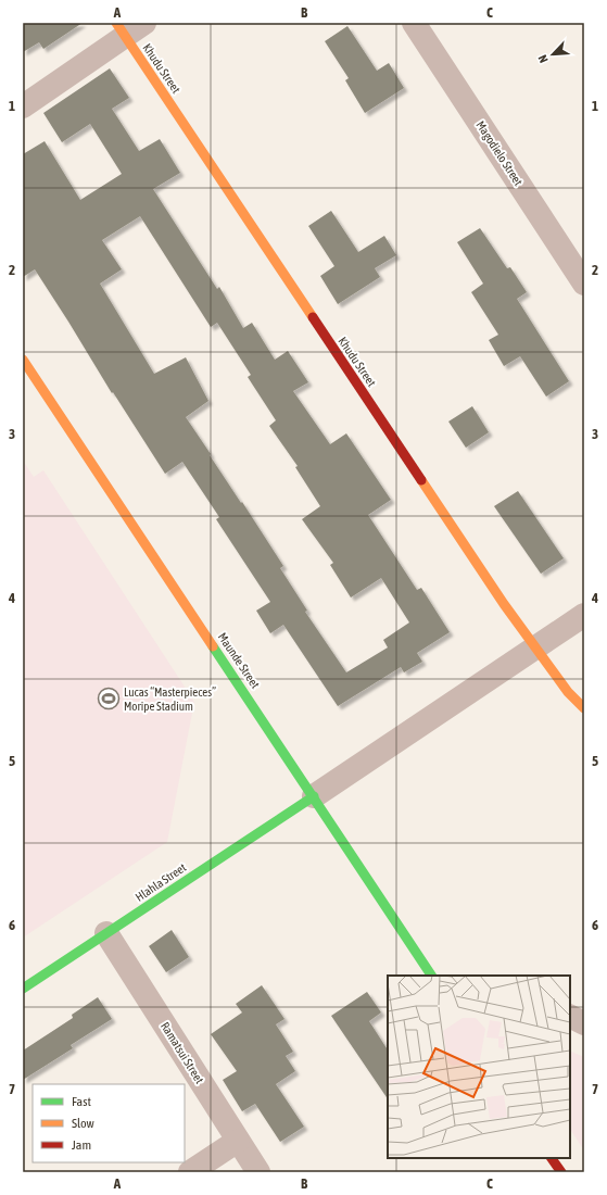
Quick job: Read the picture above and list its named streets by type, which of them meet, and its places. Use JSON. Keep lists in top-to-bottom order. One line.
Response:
{"streets":{"street":["Khudu Street","Magodielo Street","Maunde Street","Hlahla Street","Ramatsui Street"]},"crossings":[["Maunde Street","Hlahla Street"],["Hlahla Street","Ramatsui Street"]],"places":{"sports":["Lucas “Masterpieces” Moripe Stadium"]},"legend":["Fast","Slow","Jam"],"north":"bottom left","grid":{"columns":["A","B","C"],"rows":["1","2","3","4","5","6","7"]}}
